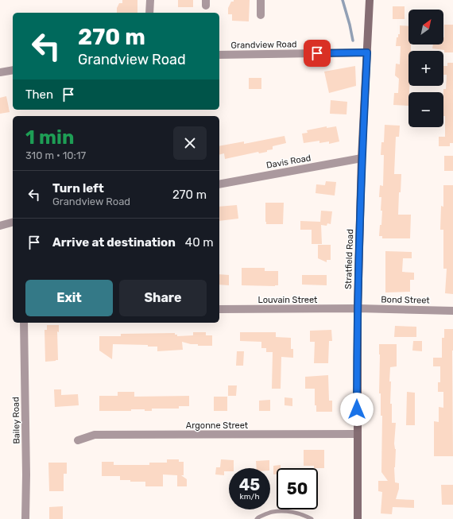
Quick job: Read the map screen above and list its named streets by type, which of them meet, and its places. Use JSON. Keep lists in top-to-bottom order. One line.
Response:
{"streets":{"main road":["Stratfield Road"],"street":["Grandview Road","Davis Road","Louvain Street","Bond Street","Bailey Road","Argonne Street"]},"crossings":[["Grandview Road","Stratfield Road"],["Davis Road","Stratfield Road"],["Stratfield Road","Louvain Street"],["Stratfield Road","Bond Street"],["Stratfield Road","Argonne Street"],["Louvain Street","Bond Street"]],"north":"top right","page":{"map_buttons":["+","−"],"turn":["270 m","Grandview Road"],"then":"Then","heading":["1 min","310 m · 10:17"],"list":[{"name":"Turn left","note":"Grandview Road","value":"270 m"},{"name":"Arrive at destination","value":"40 m"}],"buttons":["Exit","Share"],"speed":"45 km/h","limit":"50"}}
